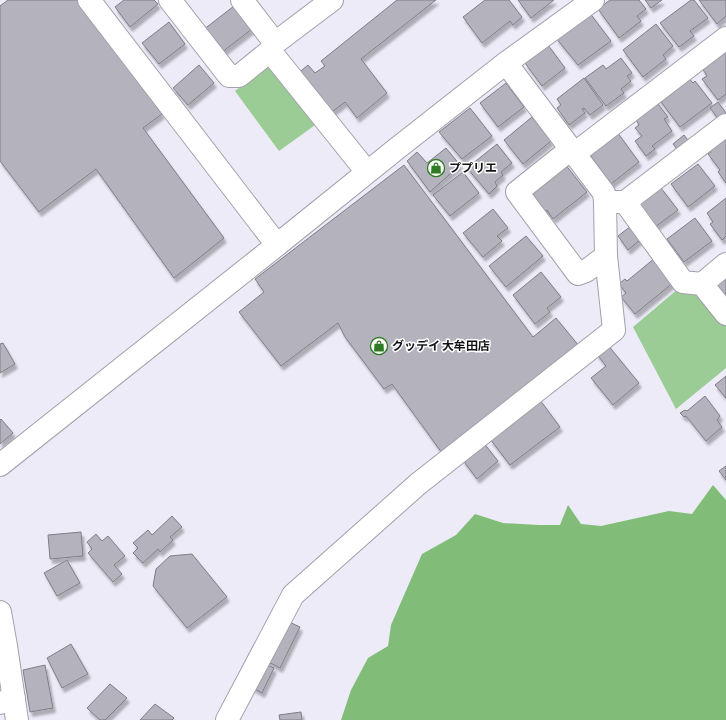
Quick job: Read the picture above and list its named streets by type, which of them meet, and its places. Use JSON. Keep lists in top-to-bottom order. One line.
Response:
{"places":{"shop":["ププリエ","グッデイ 大牟田店"]}}
